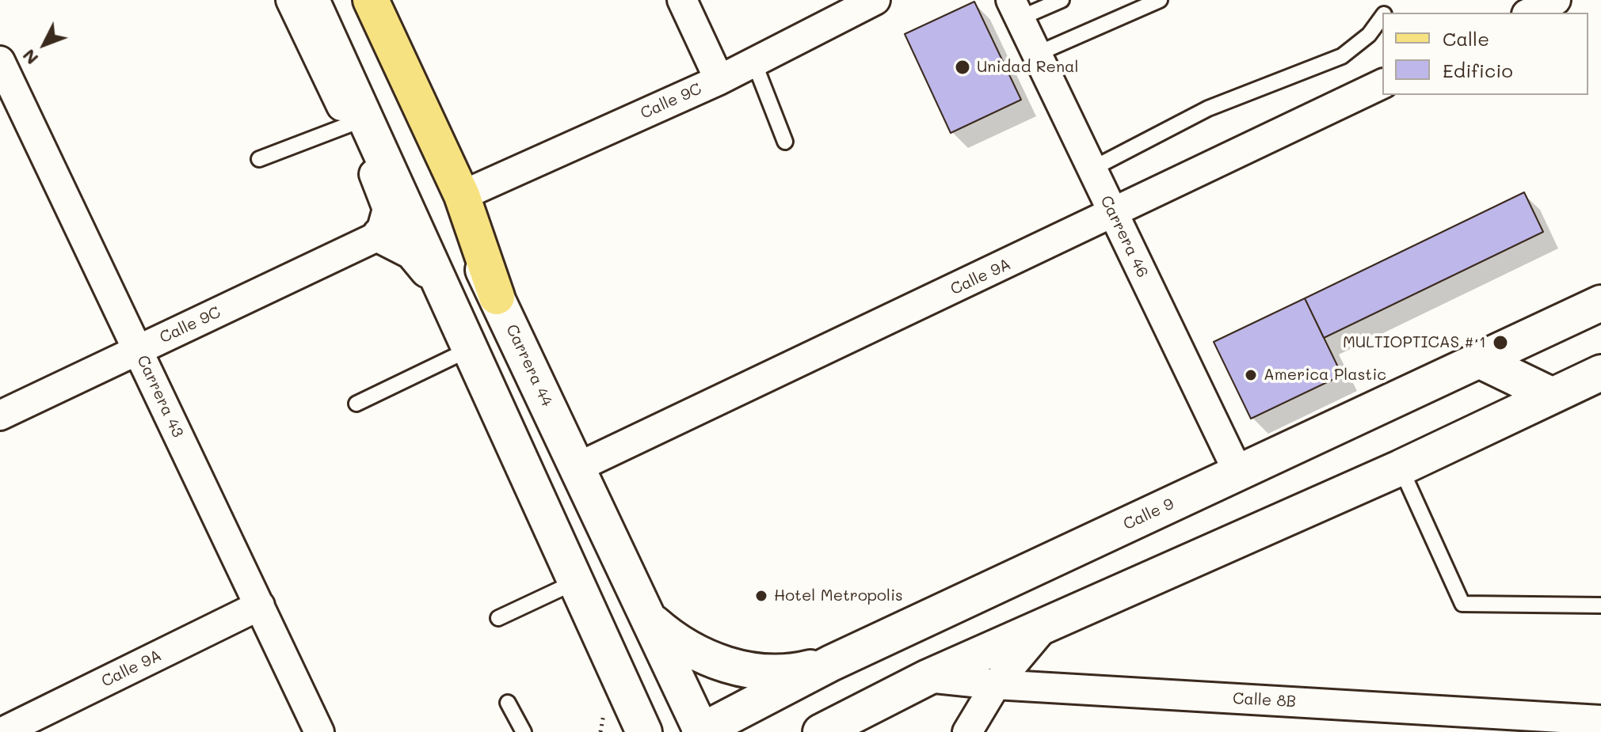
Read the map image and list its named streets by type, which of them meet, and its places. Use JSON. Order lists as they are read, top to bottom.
{
  "streets": {
    "main road": ["Carrera 44", "Calle 9"],
    "street": [
      "Calle 9C",
      "Carrera 46",
      "Calle 9A",
      "Carrera 43",
      "Calle 8B"
    ]
  },
  "crossings": [
    ["Calle 9C", "Carrera 44"],
    ["Calle 9C", "Carrera 43"],
    ["Carrera 46", "Calle 9A"],
    ["Carrera 46", "Calle 9"],
    ["Calle 9A", "Carrera 44"],
    ["Calle 9A", "Carrera 43"],
    ["Carrera 44", "Calle 9"]
  ],
  "places": [
    "Unidad Renal",
    "MULTIOPTICAS # 1",
    "America Plastic",
    "Hotel Metropolis"
  ],
  "legend": ["Calle", "Edificio"],
  "north": "bottom left"
}
